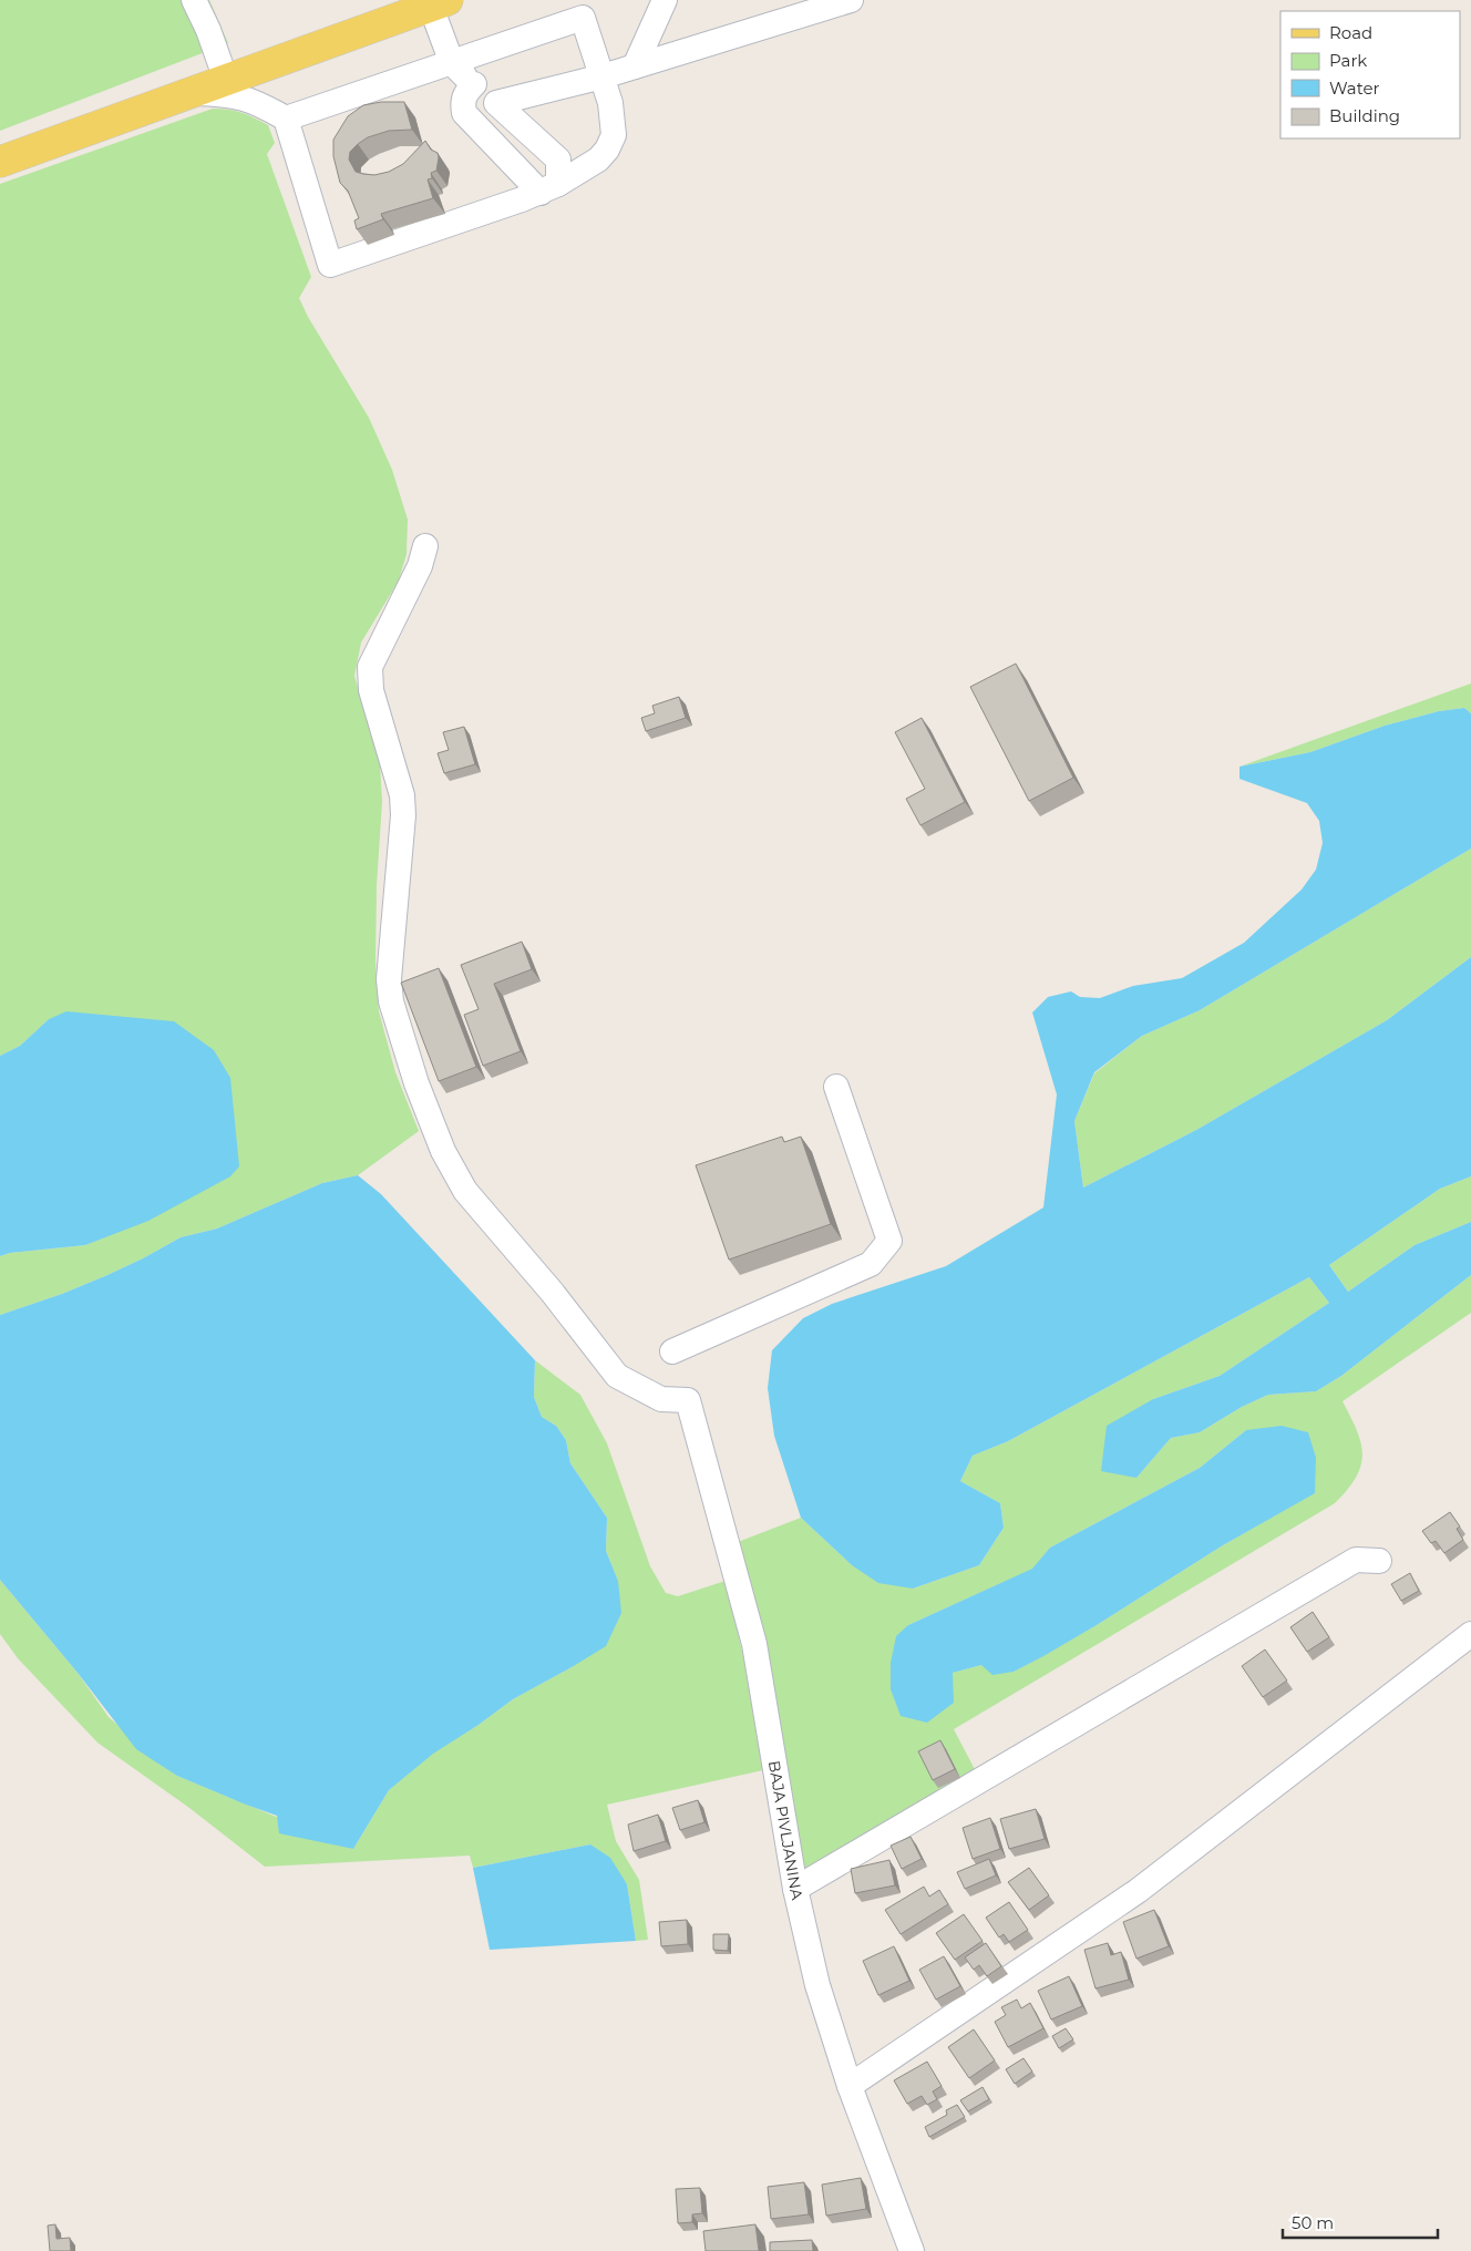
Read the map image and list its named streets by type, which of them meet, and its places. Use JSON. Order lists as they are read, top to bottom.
{
  "streets": {
    "street": ["BAJA PIVLJANINA"]
  },
  "legend": [
    "Road",
    "Park",
    "Water",
    "Building"
  ],
  "scale_bar": "50 m"
}
